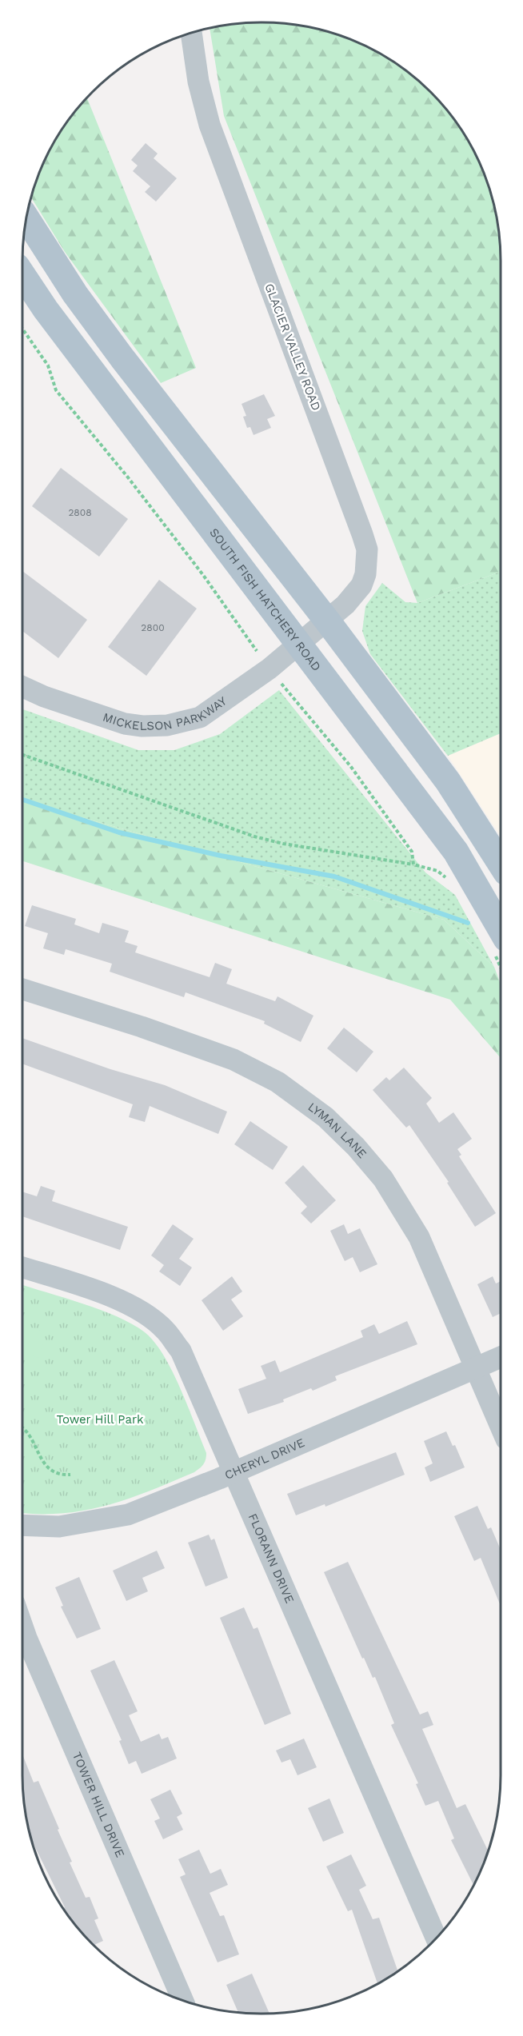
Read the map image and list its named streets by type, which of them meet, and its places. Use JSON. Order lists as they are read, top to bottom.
{
  "streets": {
    "main road": ["SOUTH FISH HATCHERY ROAD"],
    "street": [
      "GLACIER VALLEY ROAD",
      "MICKELSON PARKWAY",
      "LYMAN LANE",
      "CHERYL DRIVE",
      "FLORANN DRIVE",
      "TOWER HILL DRIVE"
    ]
  },
  "crossings": [
    ["GLACIER VALLEY ROAD", "SOUTH FISH HATCHERY ROAD"],
    ["GLACIER VALLEY ROAD", "MICKELSON PARKWAY"],
    ["SOUTH FISH HATCHERY ROAD", "MICKELSON PARKWAY"],
    ["LYMAN LANE", "CHERYL DRIVE"],
    ["CHERYL DRIVE", "FLORANN DRIVE"]
  ],
  "parks": ["Tower Hill Park"],
  "house_numbers": ["2808", "2800"]
}
